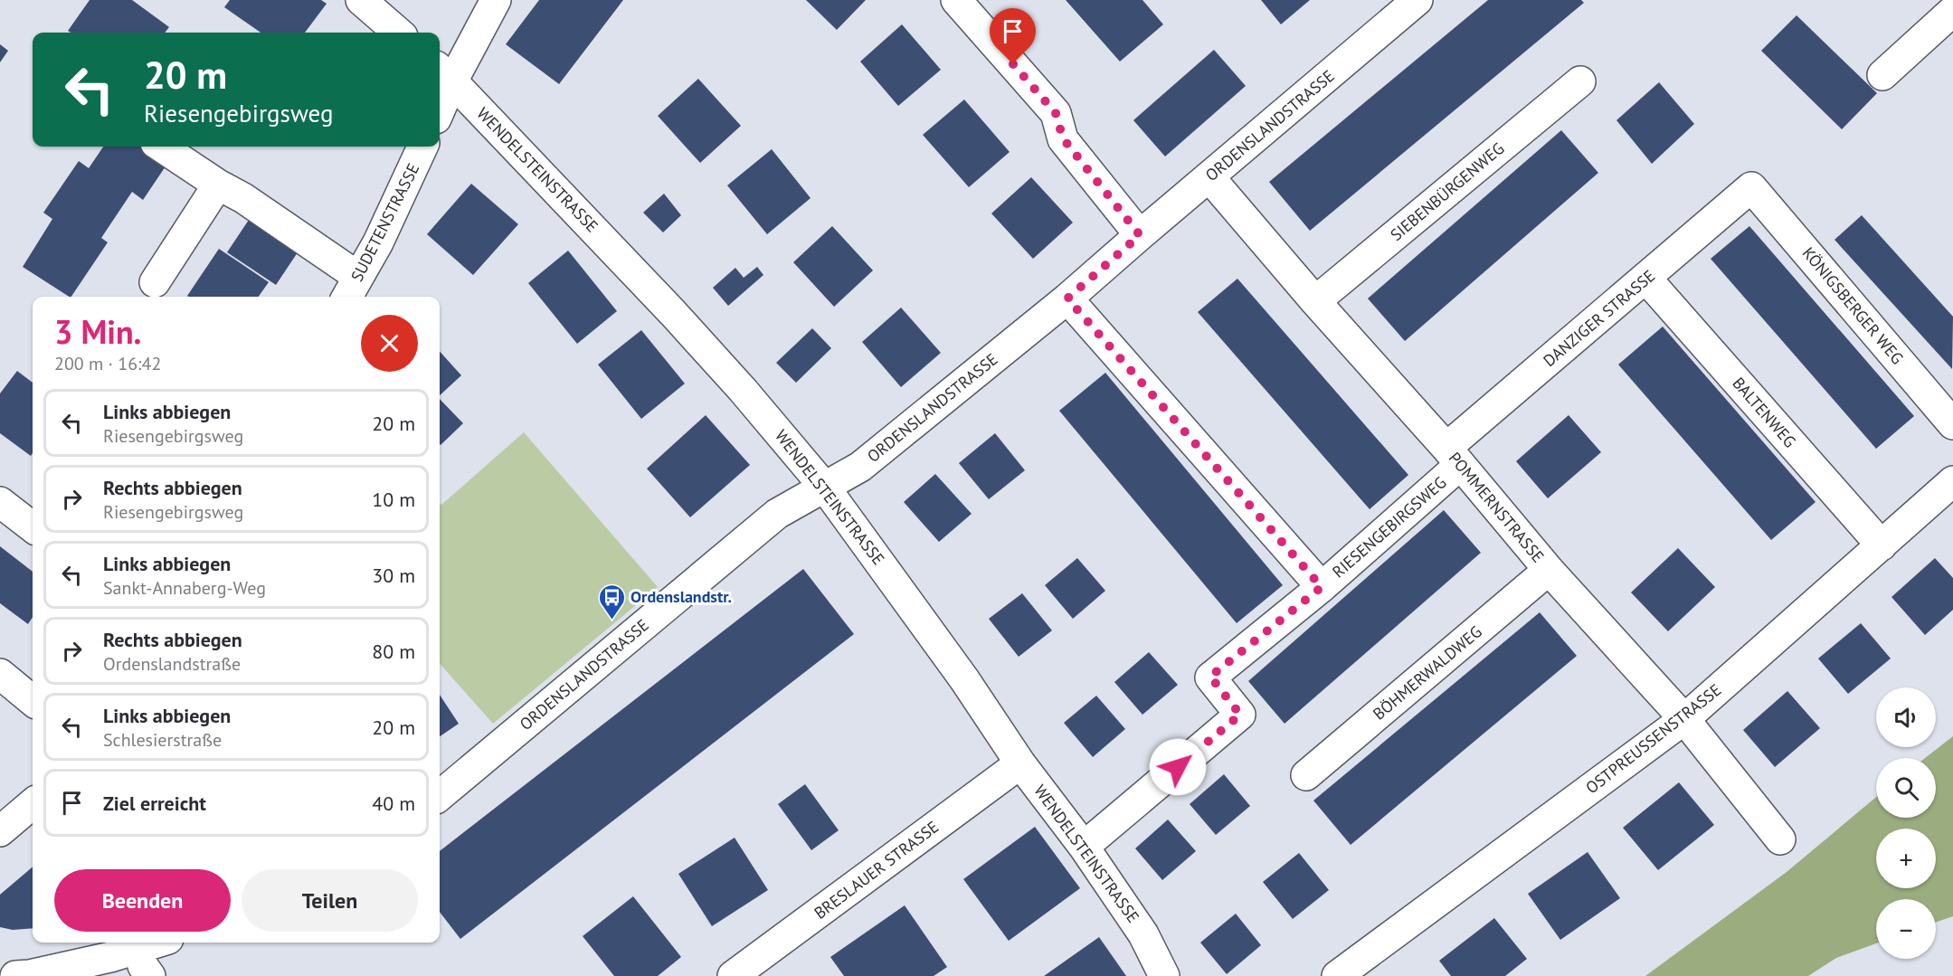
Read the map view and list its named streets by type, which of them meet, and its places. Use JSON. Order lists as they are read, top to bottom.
{
  "streets": {
    "street": [
      "ORDENSLANDSTRASSE",
      "WENDELSTEINSTRASSE",
      "SIEBENBÜRGENWEG",
      "SUDETENSTRASSE",
      "KÖNIGSBERGER WEG",
      "DANZIGER STRASSE",
      "BALTENWEG",
      "POMMERNSTRASSE",
      "RIESENGEBIRGSWEG",
      "BÖHMERWALDWEG",
      "OSTPREUSSENSTRASSE",
      "BRESLAUER STRASSE"
    ]
  },
  "crossings": [
    ["ORDENSLANDSTRASSE", "WENDELSTEINSTRASSE"],
    ["ORDENSLANDSTRASSE", "POMMERNSTRASSE"],
    ["WENDELSTEINSTRASSE", "RIESENGEBIRGSWEG"],
    ["WENDELSTEINSTRASSE", "BRESLAUER STRASSE"],
    ["SIEBENBÜRGENWEG", "POMMERNSTRASSE"],
    ["KÖNIGSBERGER WEG", "DANZIGER STRASSE"],
    ["DANZIGER STRASSE", "BALTENWEG"],
    ["DANZIGER STRASSE", "POMMERNSTRASSE"],
    ["DANZIGER STRASSE", "RIESENGEBIRGSWEG"],
    ["BALTENWEG", "OSTPREUSSENSTRASSE"],
    ["POMMERNSTRASSE", "RIESENGEBIRGSWEG"],
    ["POMMERNSTRASSE", "BÖHMERWALDWEG"],
    ["POMMERNSTRASSE", "OSTPREUSSENSTRASSE"]
  ],
  "places": {
    "bus stop": ["Ordenslandstr."]
  },
  "page": {
    "turn": ["20 m", "Riesengebirgsweg"],
    "heading": ["3 Min.", "200 m · 16:42"],
    "list": [
      {
        "name": "Links abbiegen",
        "note": "Riesengebirgsweg",
        "value": "20 m"
      },
      {
        "name": "Rechts abbiegen",
        "note": "Riesengebirgsweg",
        "value": "10 m"
      },
      {
        "name": "Links abbiegen",
        "note": "Sankt-Annaberg-Weg",
        "value": "30 m"
      },
      {
        "name": "Rechts abbiegen",
        "note": "Ordenslandstraße",
        "value": "80 m"
      },
      {
        "name": "Links abbiegen",
        "note": "Schlesierstraße",
        "value": "20 m"
      },
      {
        "name": "Ziel erreicht",
        "value": "40 m"
      }
    ],
    "map_buttons": ["+", "−"],
    "buttons": ["Beenden", "Teilen"]
  }
}
